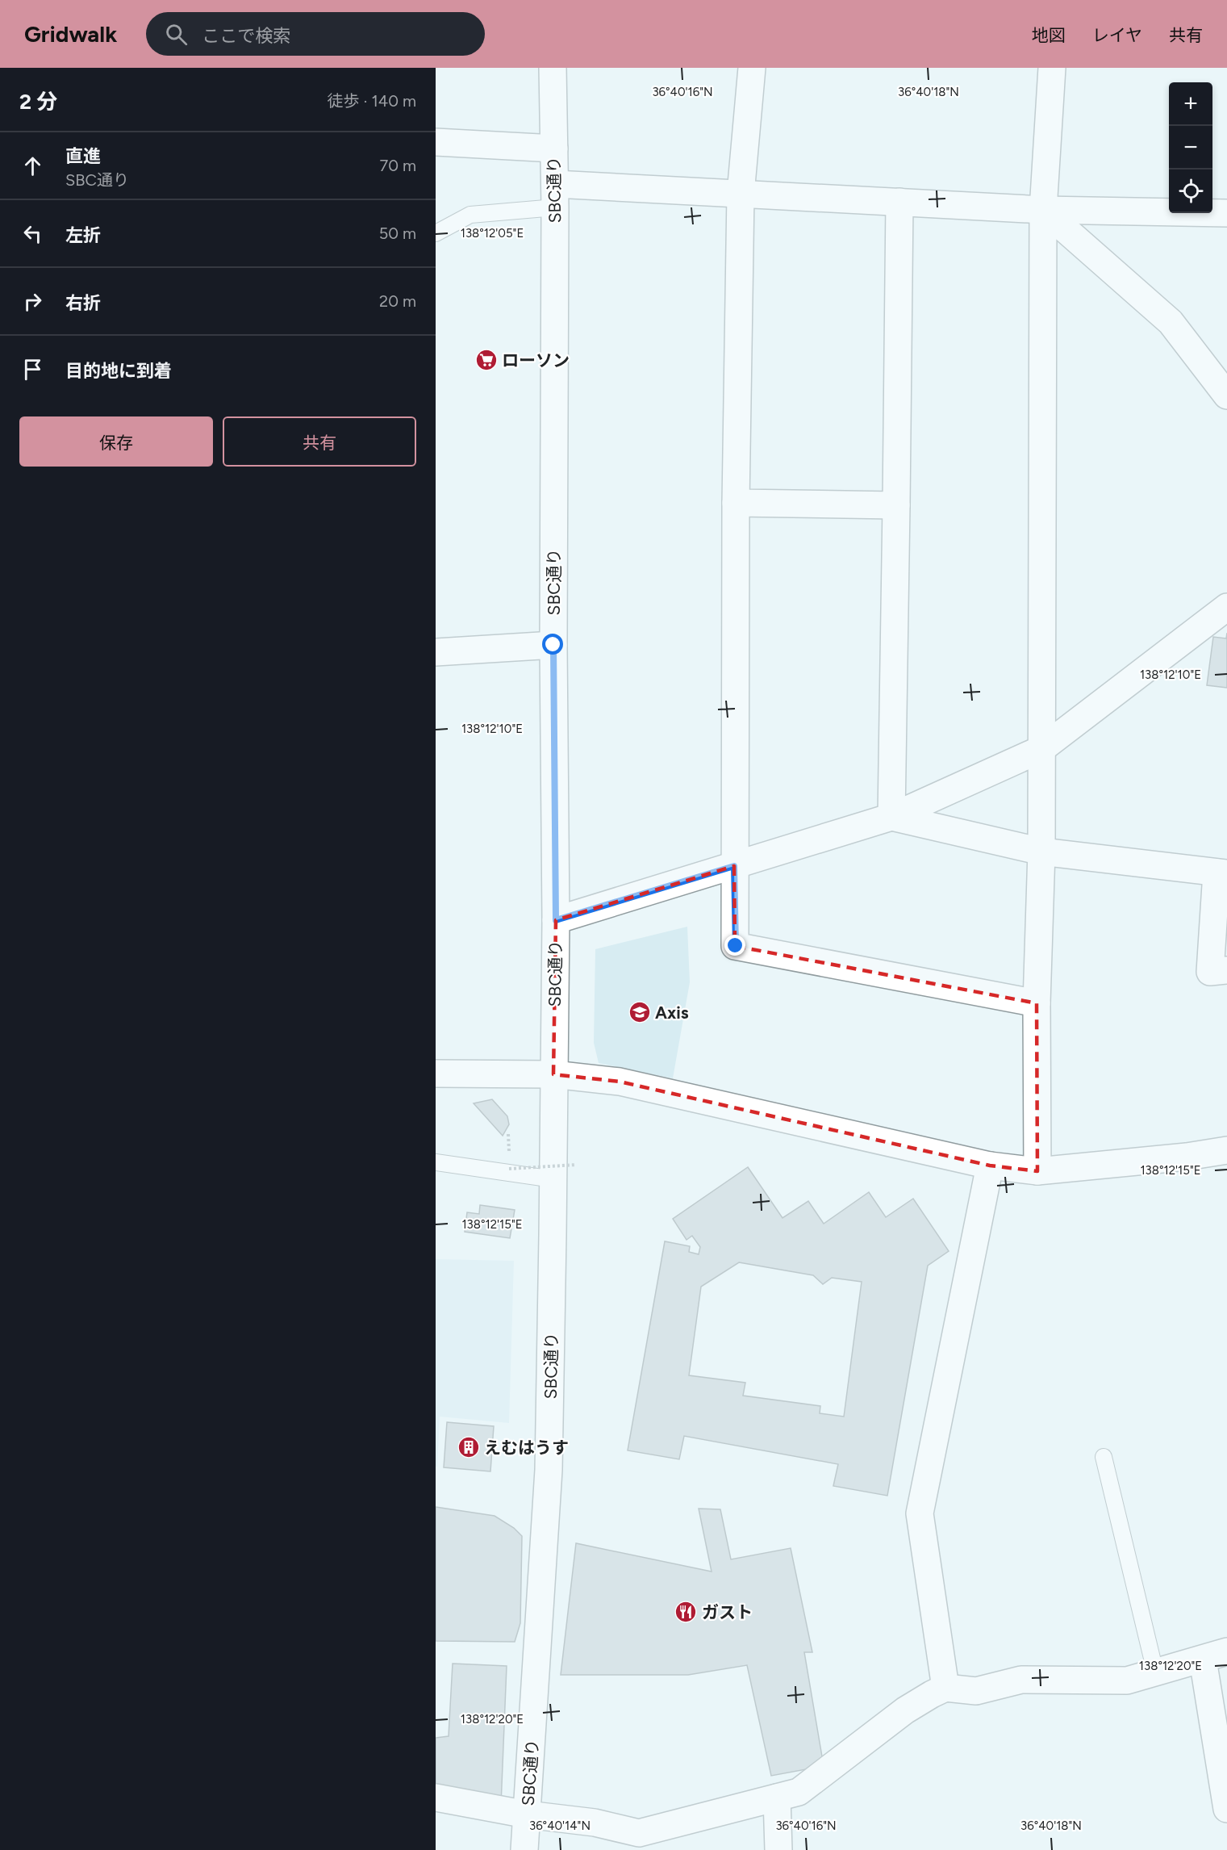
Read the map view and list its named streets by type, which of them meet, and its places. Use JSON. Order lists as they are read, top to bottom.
{
  "streets": {
    "street": ["SBC通り"]
  },
  "places": {
    "supermarket": ["ローソン"],
    "school or university": ["Axis"],
    "building": ["えむはうす"],
    "restaurant": ["ガスト"]
  },
  "page": {
    "header": "Gridwalk",
    "search": "ここで検索",
    "nav": ["地図", "レイヤ", "共有"],
    "heading": ["2 分", "徒歩 · 140 m"],
    "map_buttons": ["+", "−"],
    "list": [
      ["直進", "SBC通り", "70 m"],
      ["左折", "50 m"],
      ["右折", "20 m"],
      "目的地に到着"
    ],
    "buttons": ["保存", "共有"]
  },
  "coordinates": [
    "36°40'16\"N",
    "36°40'18\"N",
    "138°12'05\"E",
    "138°12'10\"E",
    "138°12'15\"E",
    "138°12'20\"E",
    "36°40'14\"N"
  ]
}
